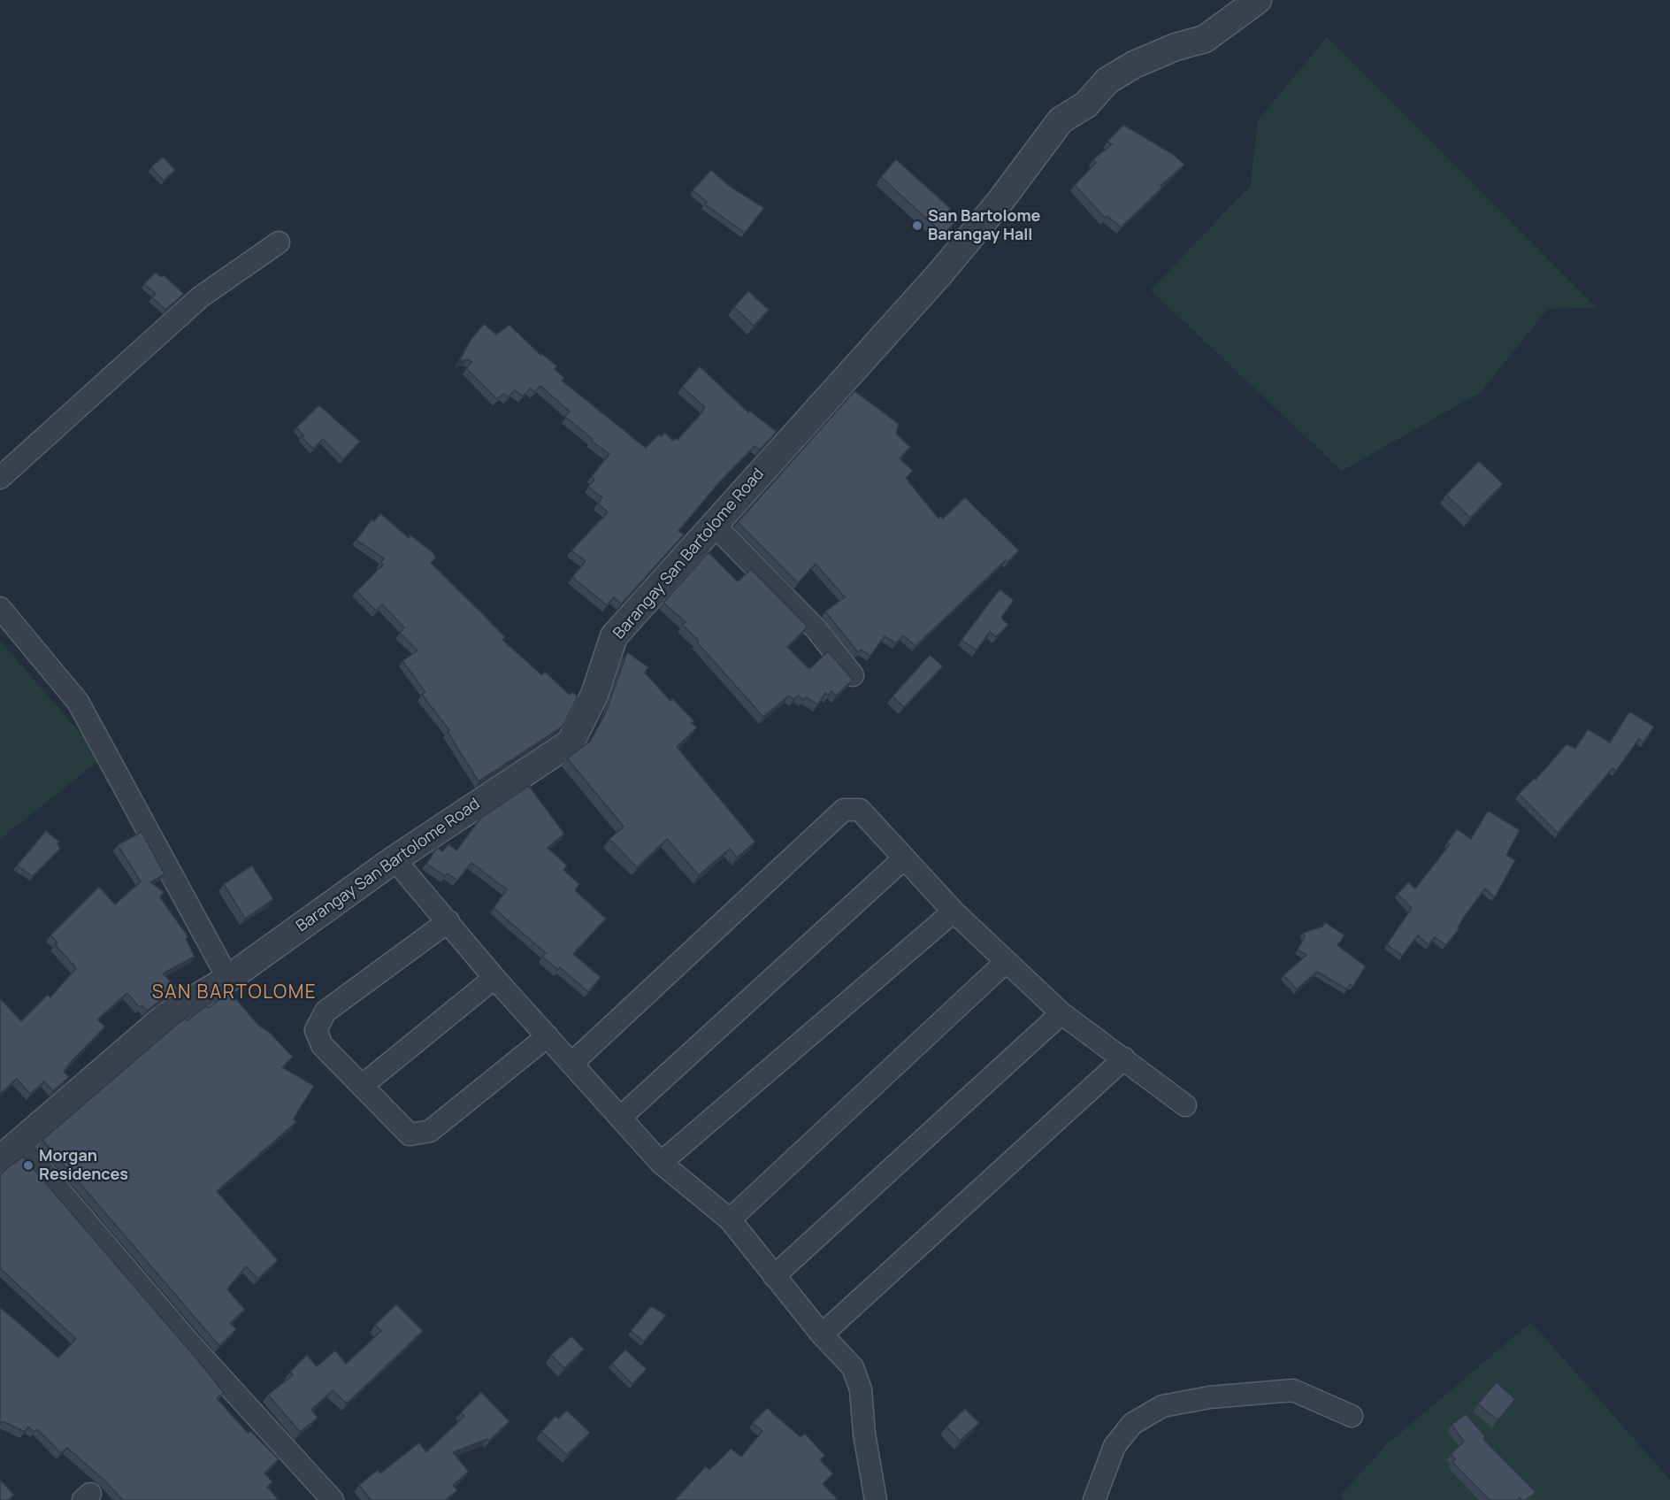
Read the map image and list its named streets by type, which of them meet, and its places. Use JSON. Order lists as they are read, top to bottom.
{
  "streets": {
    "street": ["Barangay San Bartolome Road"]
  },
  "districts": ["SAN BARTOLOME"],
  "places": ["San Bartolome Barangay Hall", "Morgan Residences"]
}
